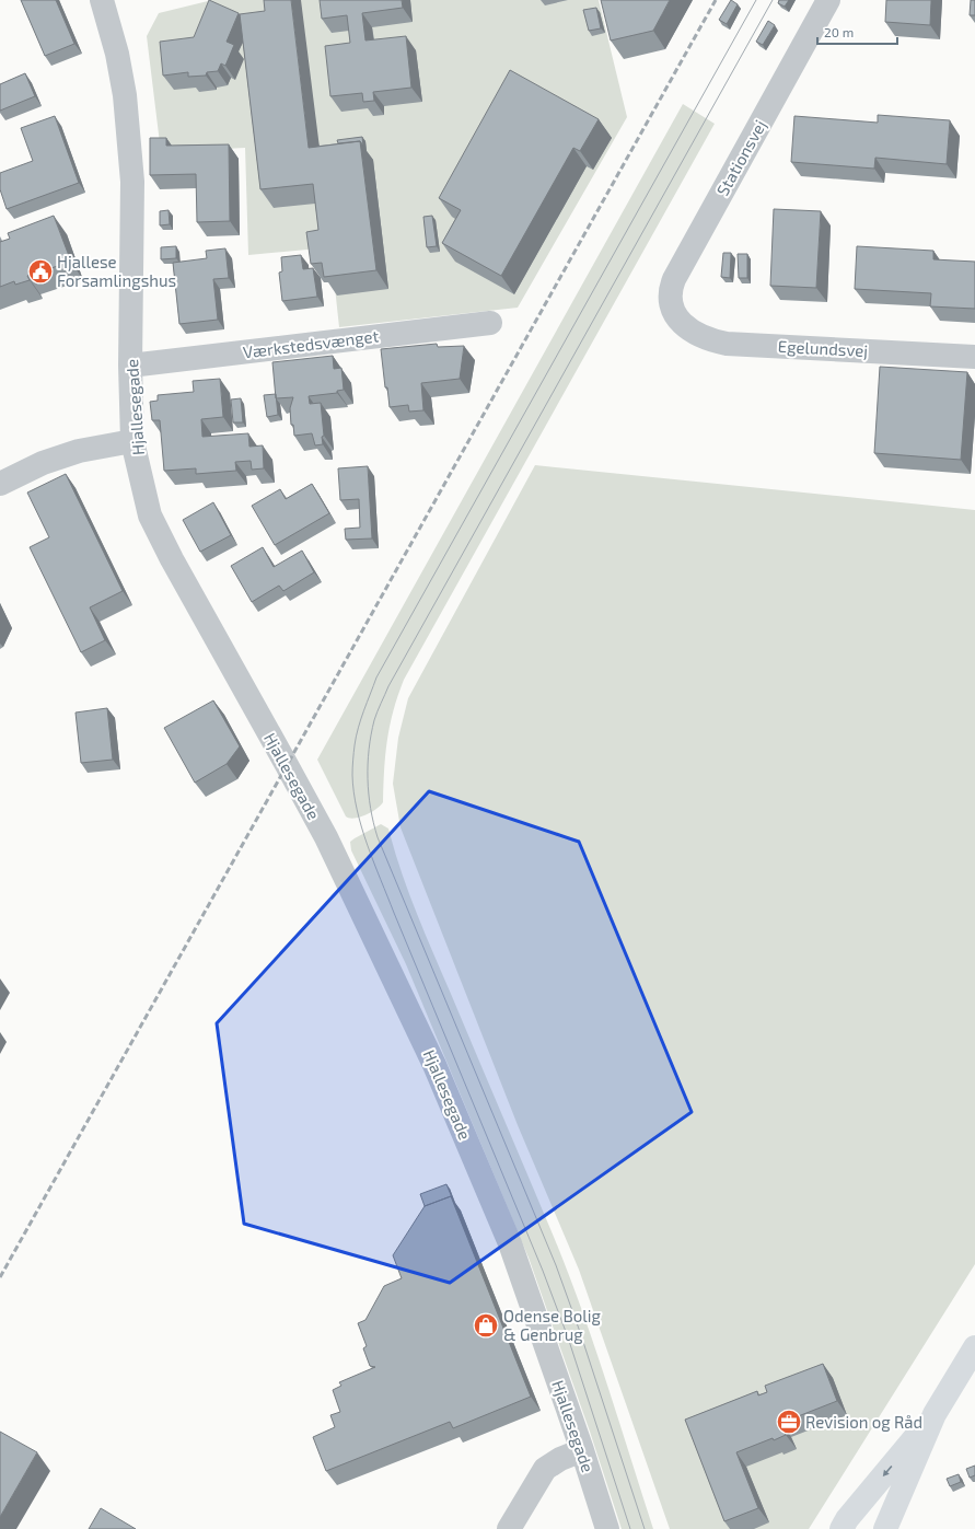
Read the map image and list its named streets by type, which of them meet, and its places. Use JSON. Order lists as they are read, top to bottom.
{
  "streets": {
    "street": [
      "Stationsvej",
      "Værkstedsvænget",
      "Egelundsvej",
      "Hjallesegade"
    ]
  },
  "crossings": [
    ["Stationsvej", "Egelundsvej"],
    ["Værkstedsvænget", "Hjallesegade"]
  ],
  "places": {
    "public building": ["Hjallese Forsamlingshus"],
    "shop": ["Odense Bolig & Genbrug"],
    "office": ["Revision og Råd"]
  },
  "scale_bar": "20 m"
}
